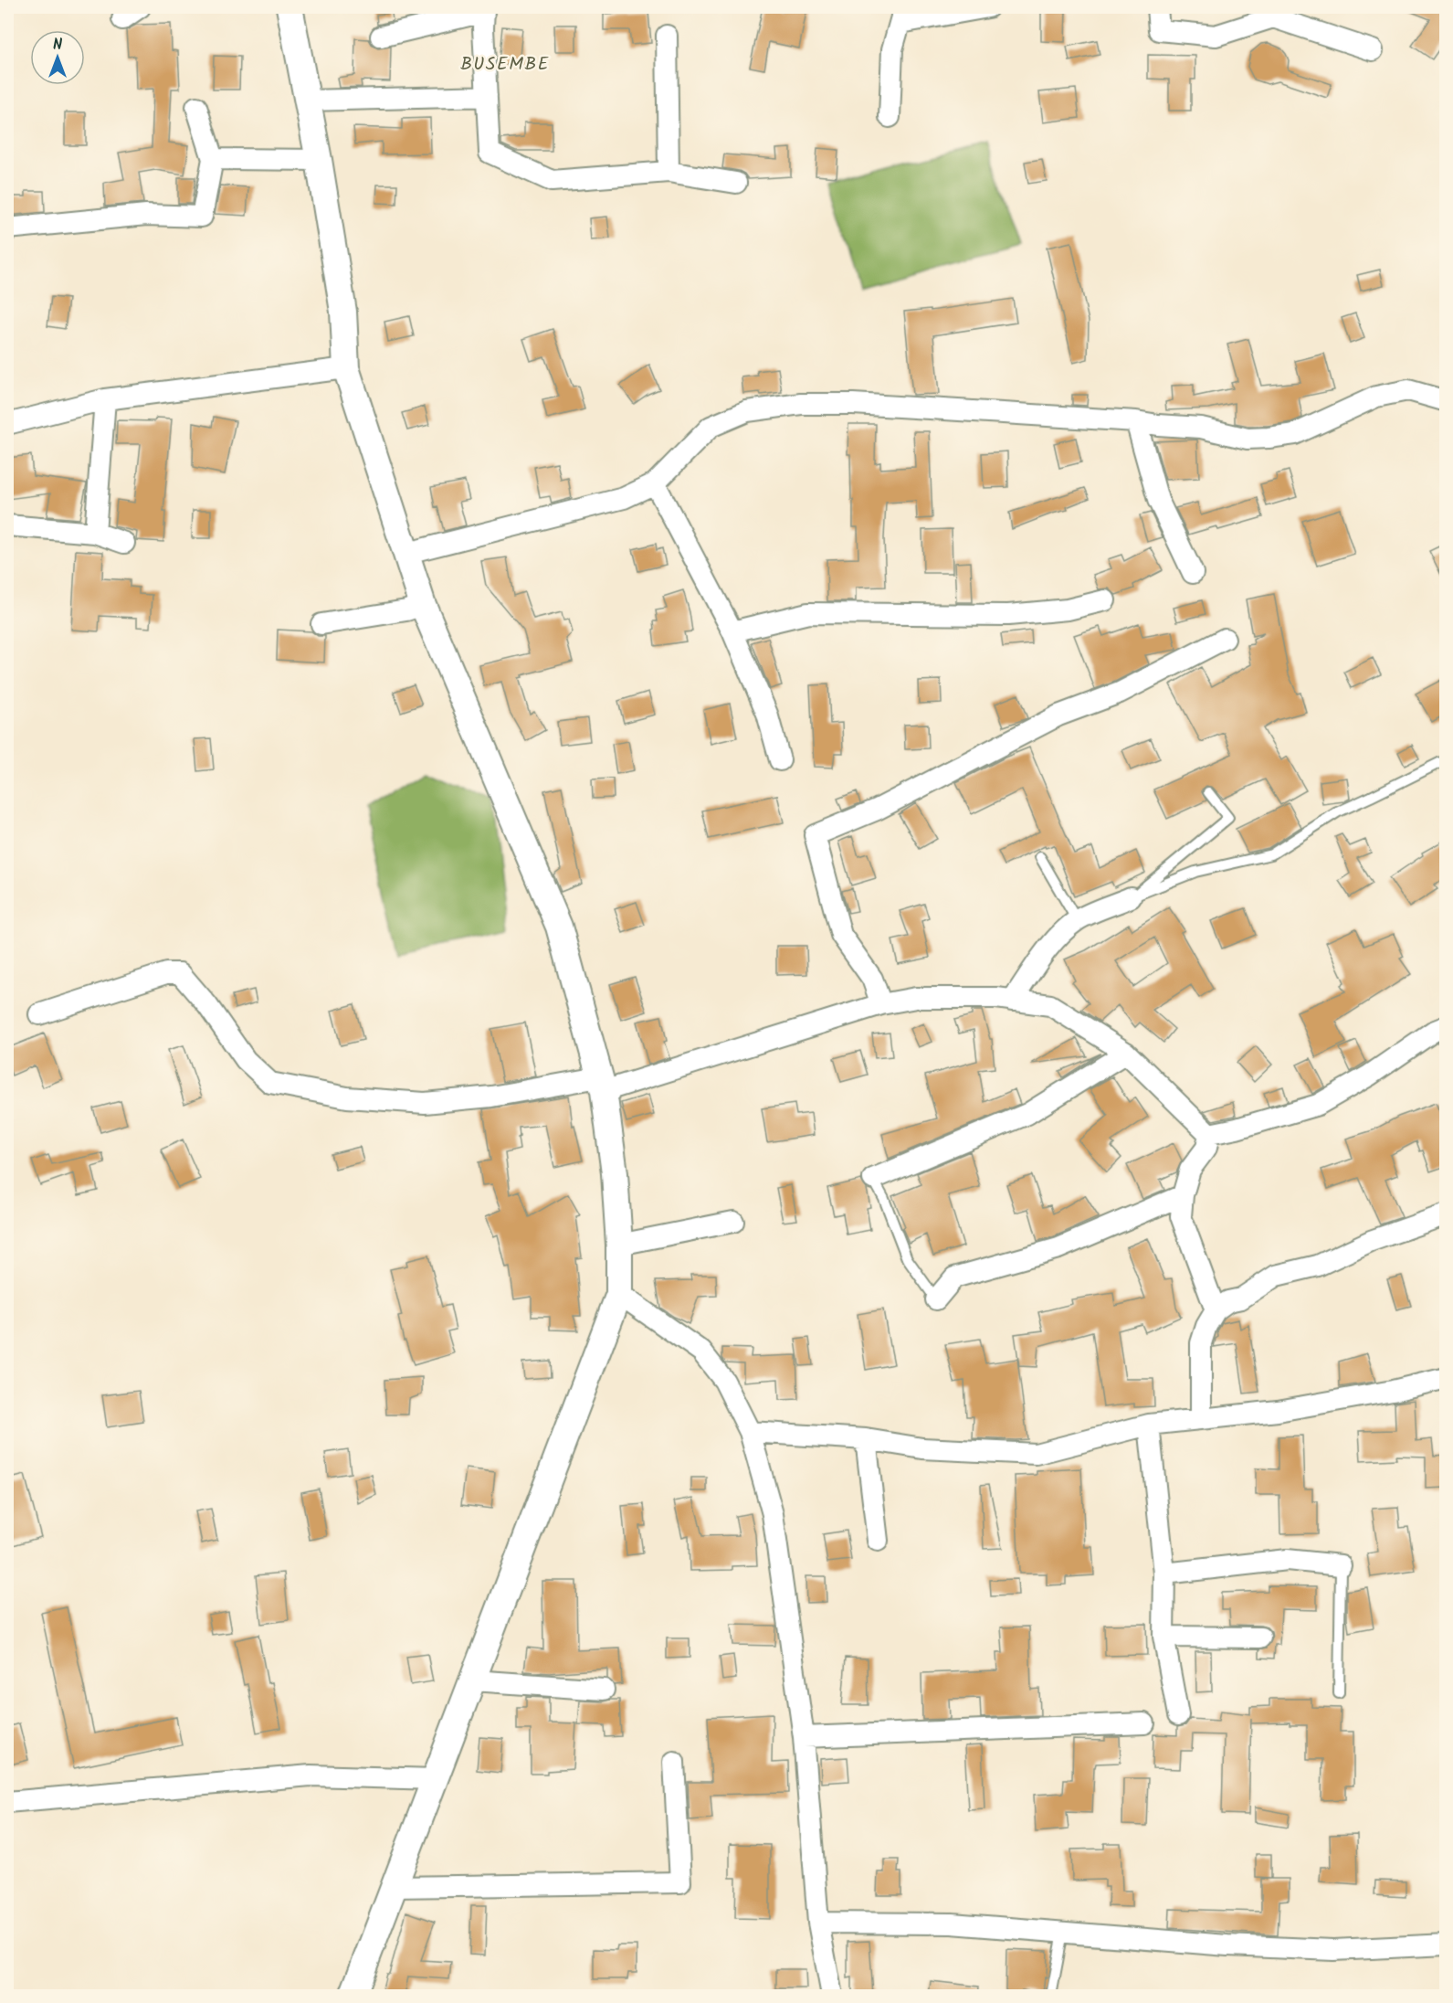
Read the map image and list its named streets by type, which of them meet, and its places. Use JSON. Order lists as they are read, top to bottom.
{
  "districts": ["BUSEMBE"],
  "north": "top"
}
